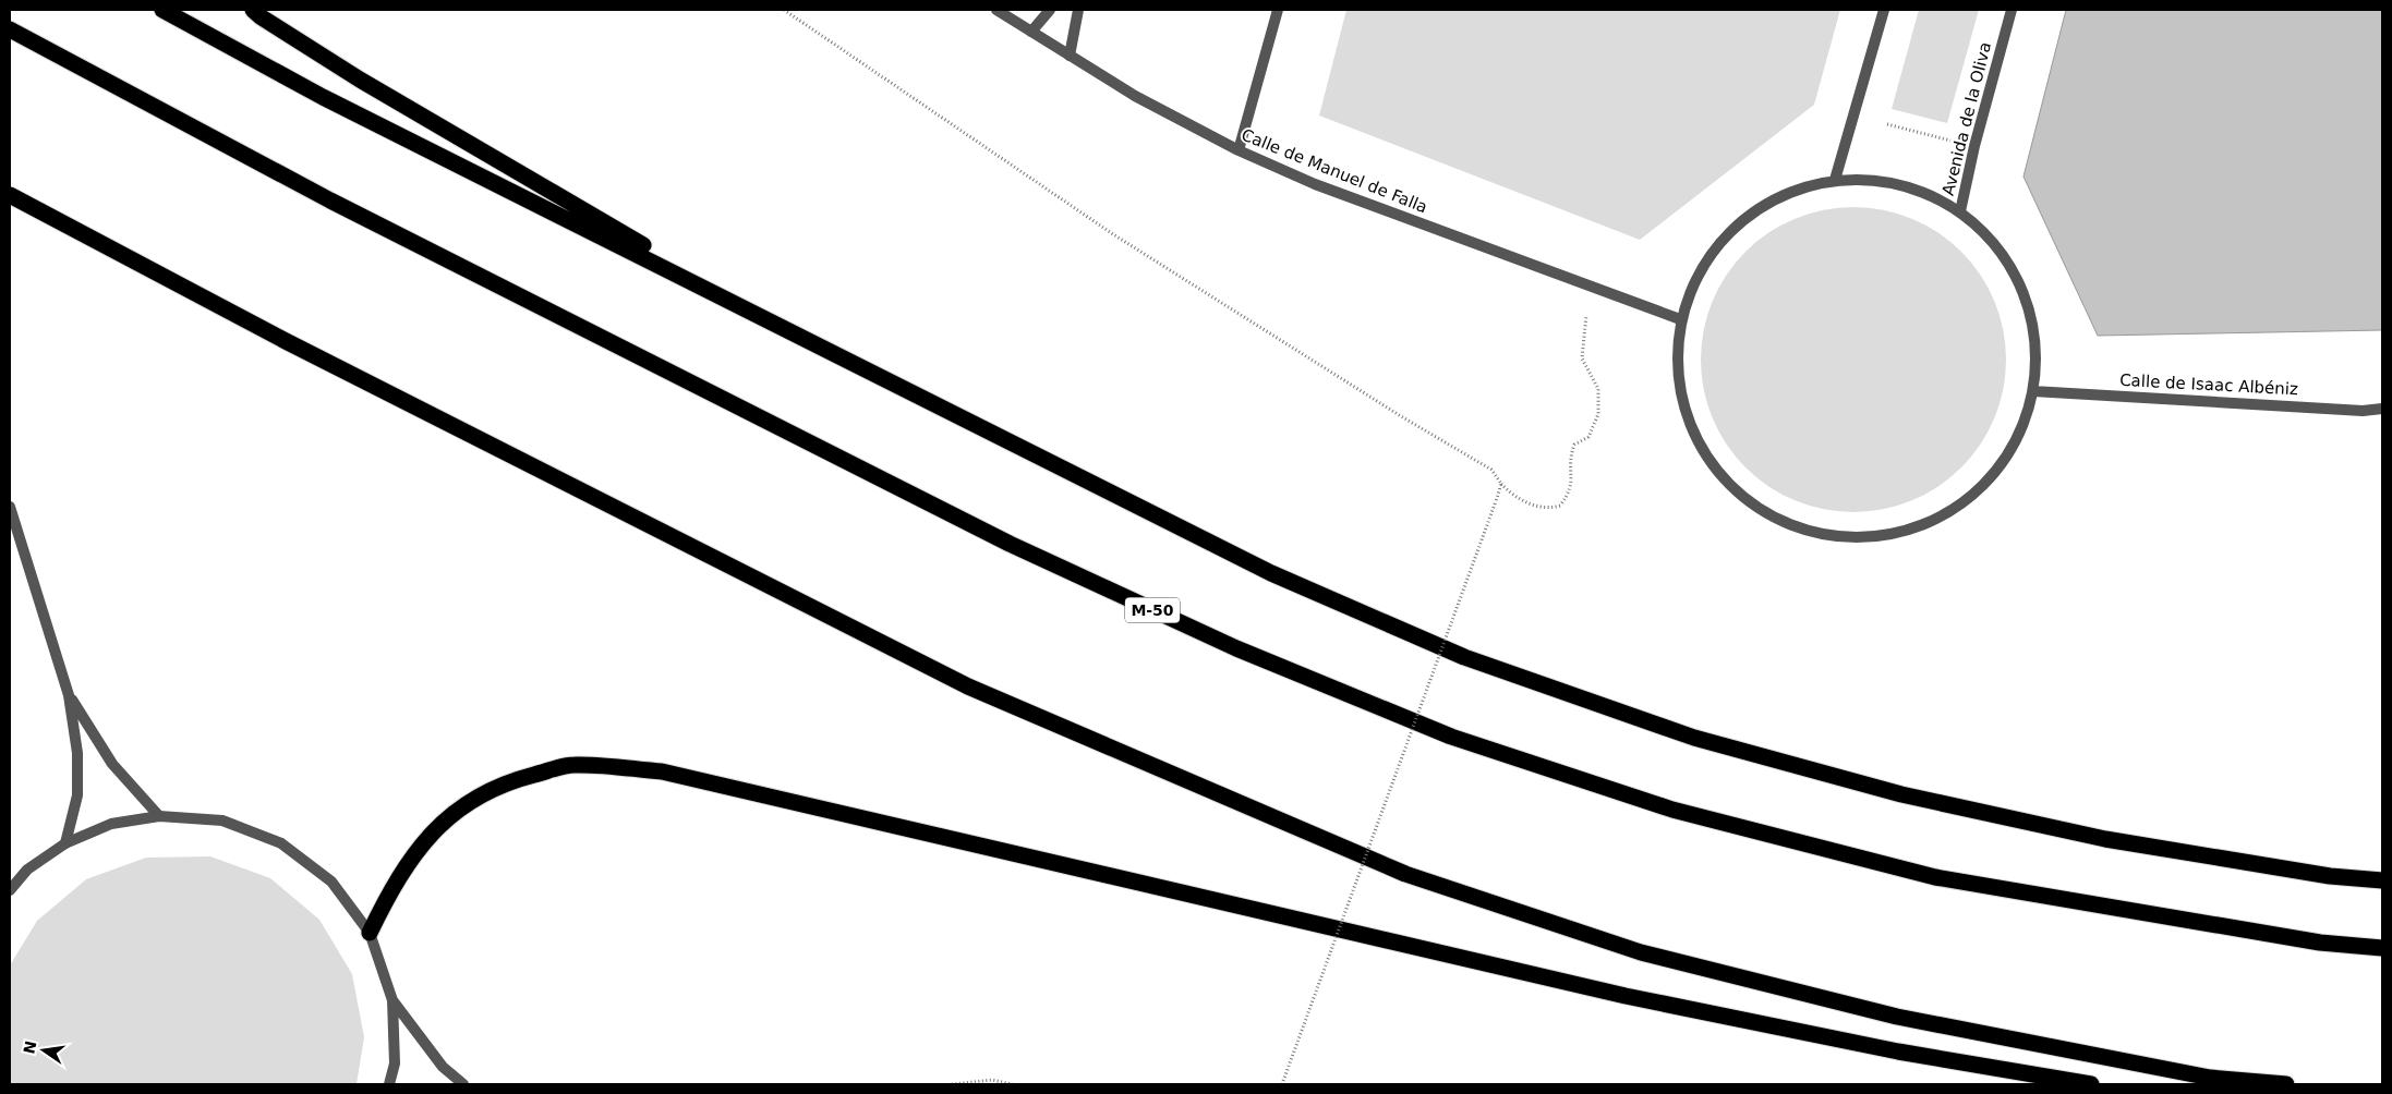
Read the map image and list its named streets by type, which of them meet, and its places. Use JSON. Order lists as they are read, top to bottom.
{
  "streets": {
    "highway": ["M-50"],
    "street": ["Avenida de la Oliva", "Calle de Manuel de Falla", "Calle de Isaac Albéniz"]
  },
  "crossings": [
    ["Avenida de la Oliva", "Calle de Manuel de Falla"],
    ["Avenida de la Oliva", "Calle de Isaac Albéniz"]
  ],
  "north": "left"
}
